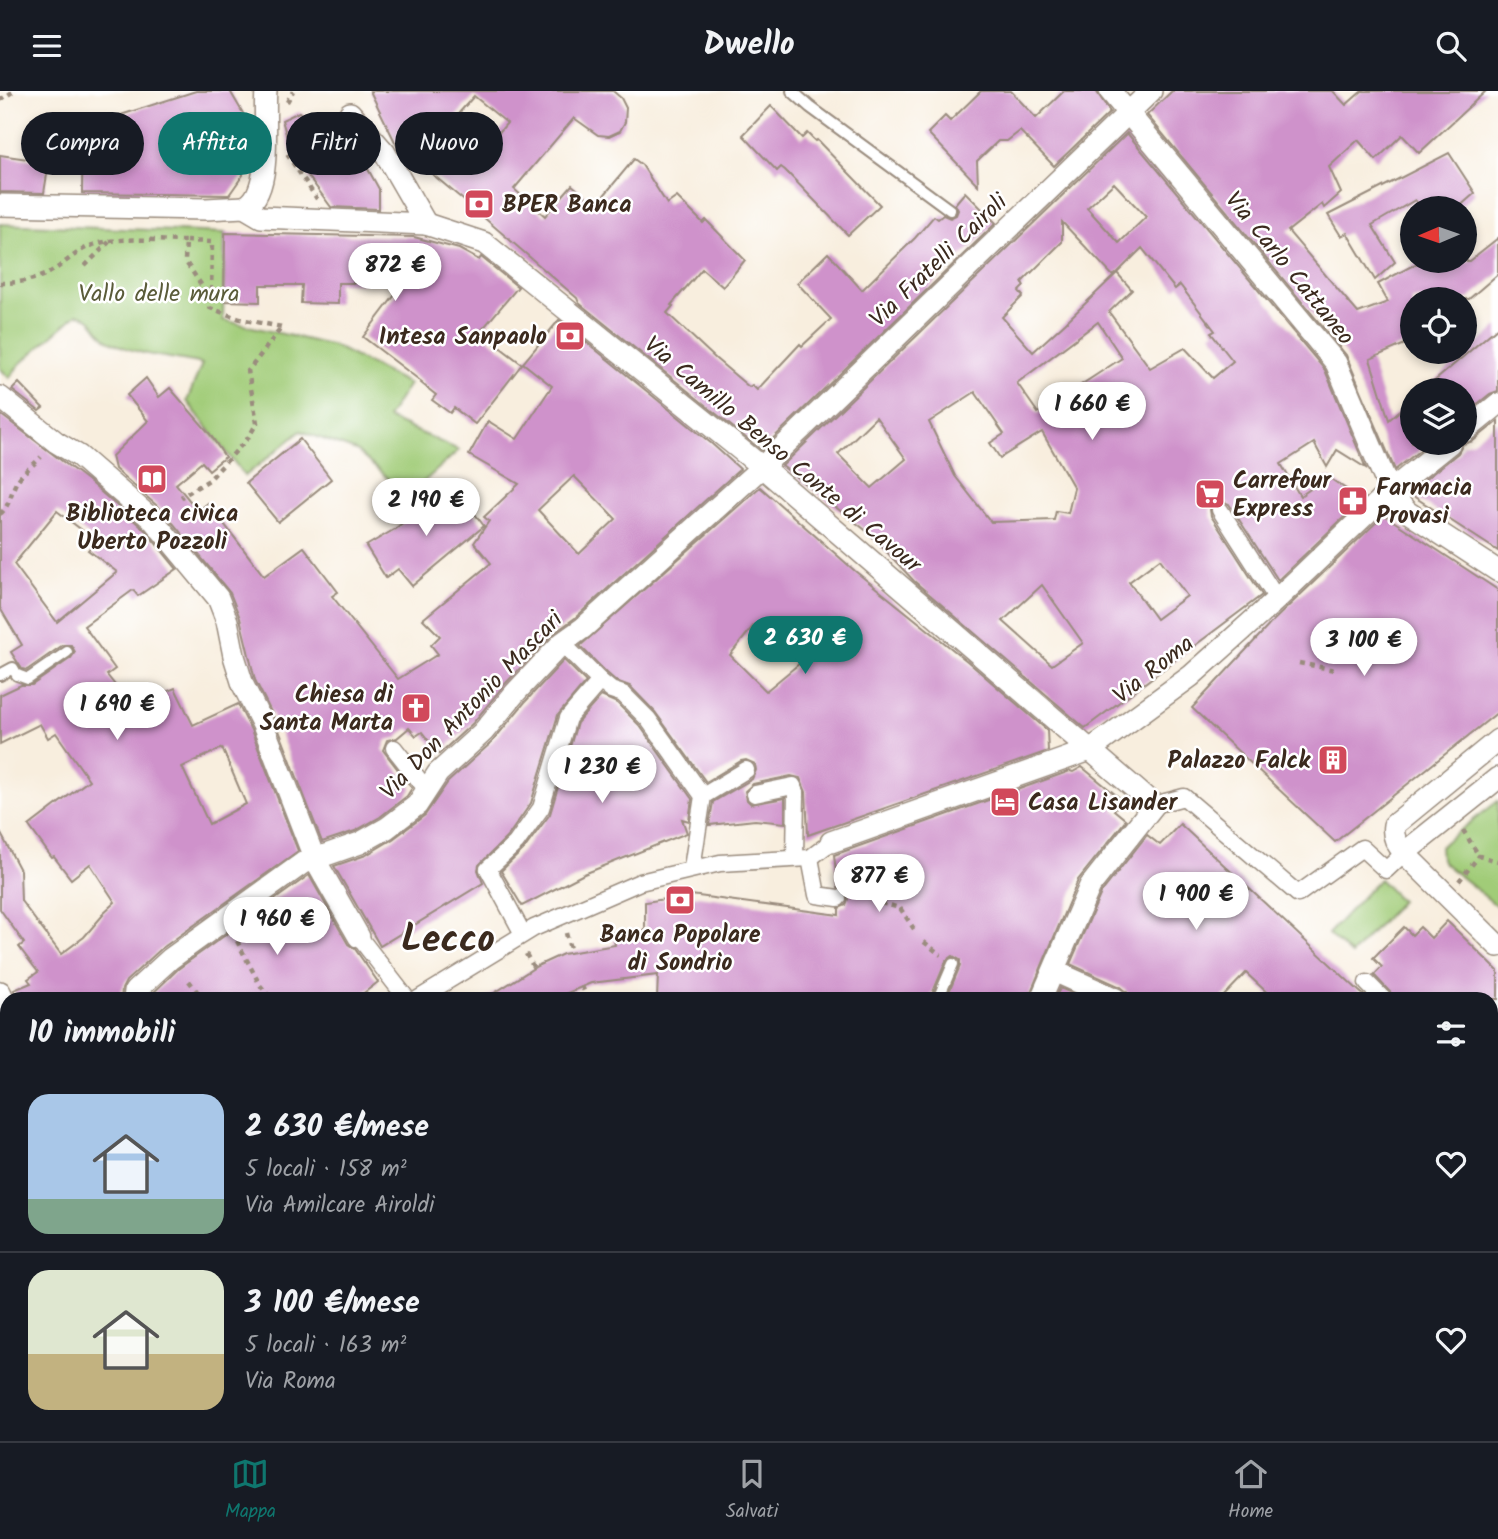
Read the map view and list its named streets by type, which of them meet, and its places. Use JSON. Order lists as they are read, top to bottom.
{
  "streets": {
    "street": [
      "Via Fratelli Cairoli",
      "Via Carlo Cattaneo",
      "Via Camillo Benso Conte di Cavour",
      "Via Roma",
      "Via Don Antonio Mascari"
    ]
  },
  "crossings": [
    ["Via Fratelli Cairoli", "Via Carlo Cattaneo"],
    ["Via Fratelli Cairoli", "Via Camillo Benso Conte di Cavour"],
    ["Via Fratelli Cairoli", "Via Don Antonio Mascari"],
    ["Via Carlo Cattaneo", "Via Roma"],
    ["Via Camillo Benso Conte di Cavour", "Via Roma"],
    ["Via Camillo Benso Conte di Cavour", "Via Don Antonio Mascari"]
  ],
  "districts": ["Lecco"],
  "parks": ["Vallo delle mura"],
  "places": {
    "bank": ["BPER Banca", "Intesa Sanpaolo", "Banca Popolare di Sondrio"],
    "library": ["Biblioteca civica Uberto Pozzoli"],
    "supermarket": ["Carrefour Express"],
    "pharmacy": ["Farmacia Provasi"],
    "church": ["Chiesa di Santa Marta"],
    "building": ["Palazzo Falck"],
    "hotel": ["Casa Lisander"]
  },
  "north": "left",
  "page": {
    "header": "Dwello",
    "chip": [
      "Compra",
      "Affitta",
      "Filtri",
      "Nuovo"
    ],
    "price": [
      "872 €",
      "1 660 €",
      "2 190 €",
      "2 630 €",
      "3 100 €",
      "1 690 €",
      "1 230 €",
      "877 €",
      "1 900 €",
      "1 960 €"
    ],
    "heading": "10 immobili",
    "list": [
      {
        "name": "2 630 €/mese",
        "note": "5 locali · 158 m² · Via Amilcare Airoldi"
      },
      {
        "name": "3 100 €/mese",
        "note": "5 locali · 163 m² · Via Roma"
      }
    ],
    "tabs": ["Mappa", "Salvati", "Home"]
  }
}
